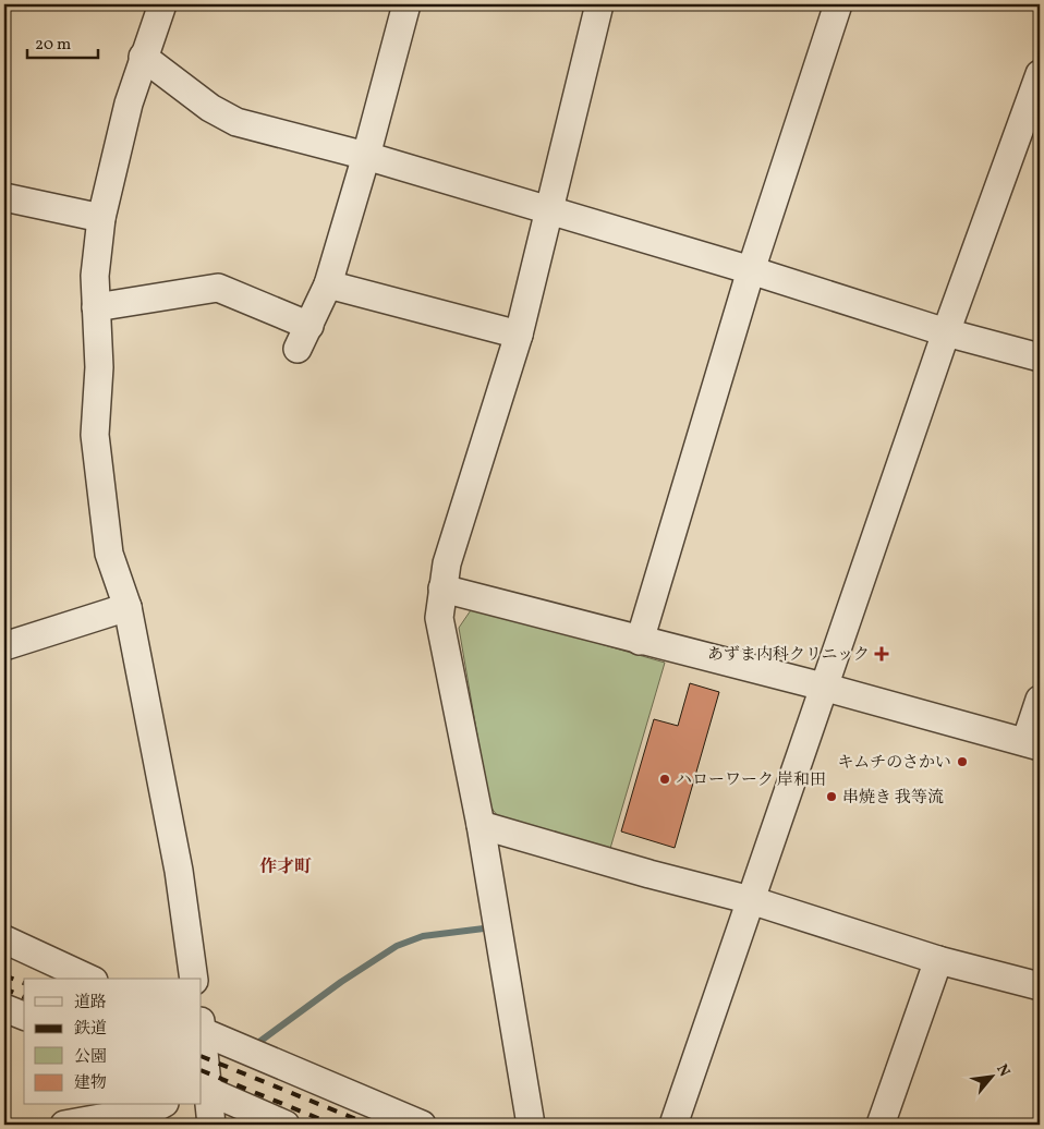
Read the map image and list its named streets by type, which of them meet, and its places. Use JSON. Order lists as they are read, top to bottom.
{
  "districts": ["作才町"],
  "places": {
    "health": ["あずま内科クリニック"],
    "other": ["キムチのさかい", "ハローワーク 岸和田", "串焼き 我等流"]
  },
  "legend": [
    "道路",
    "鉄道",
    "公園",
    "建物"
  ],
  "scale_bar": "20 m",
  "north": "top right"
}
